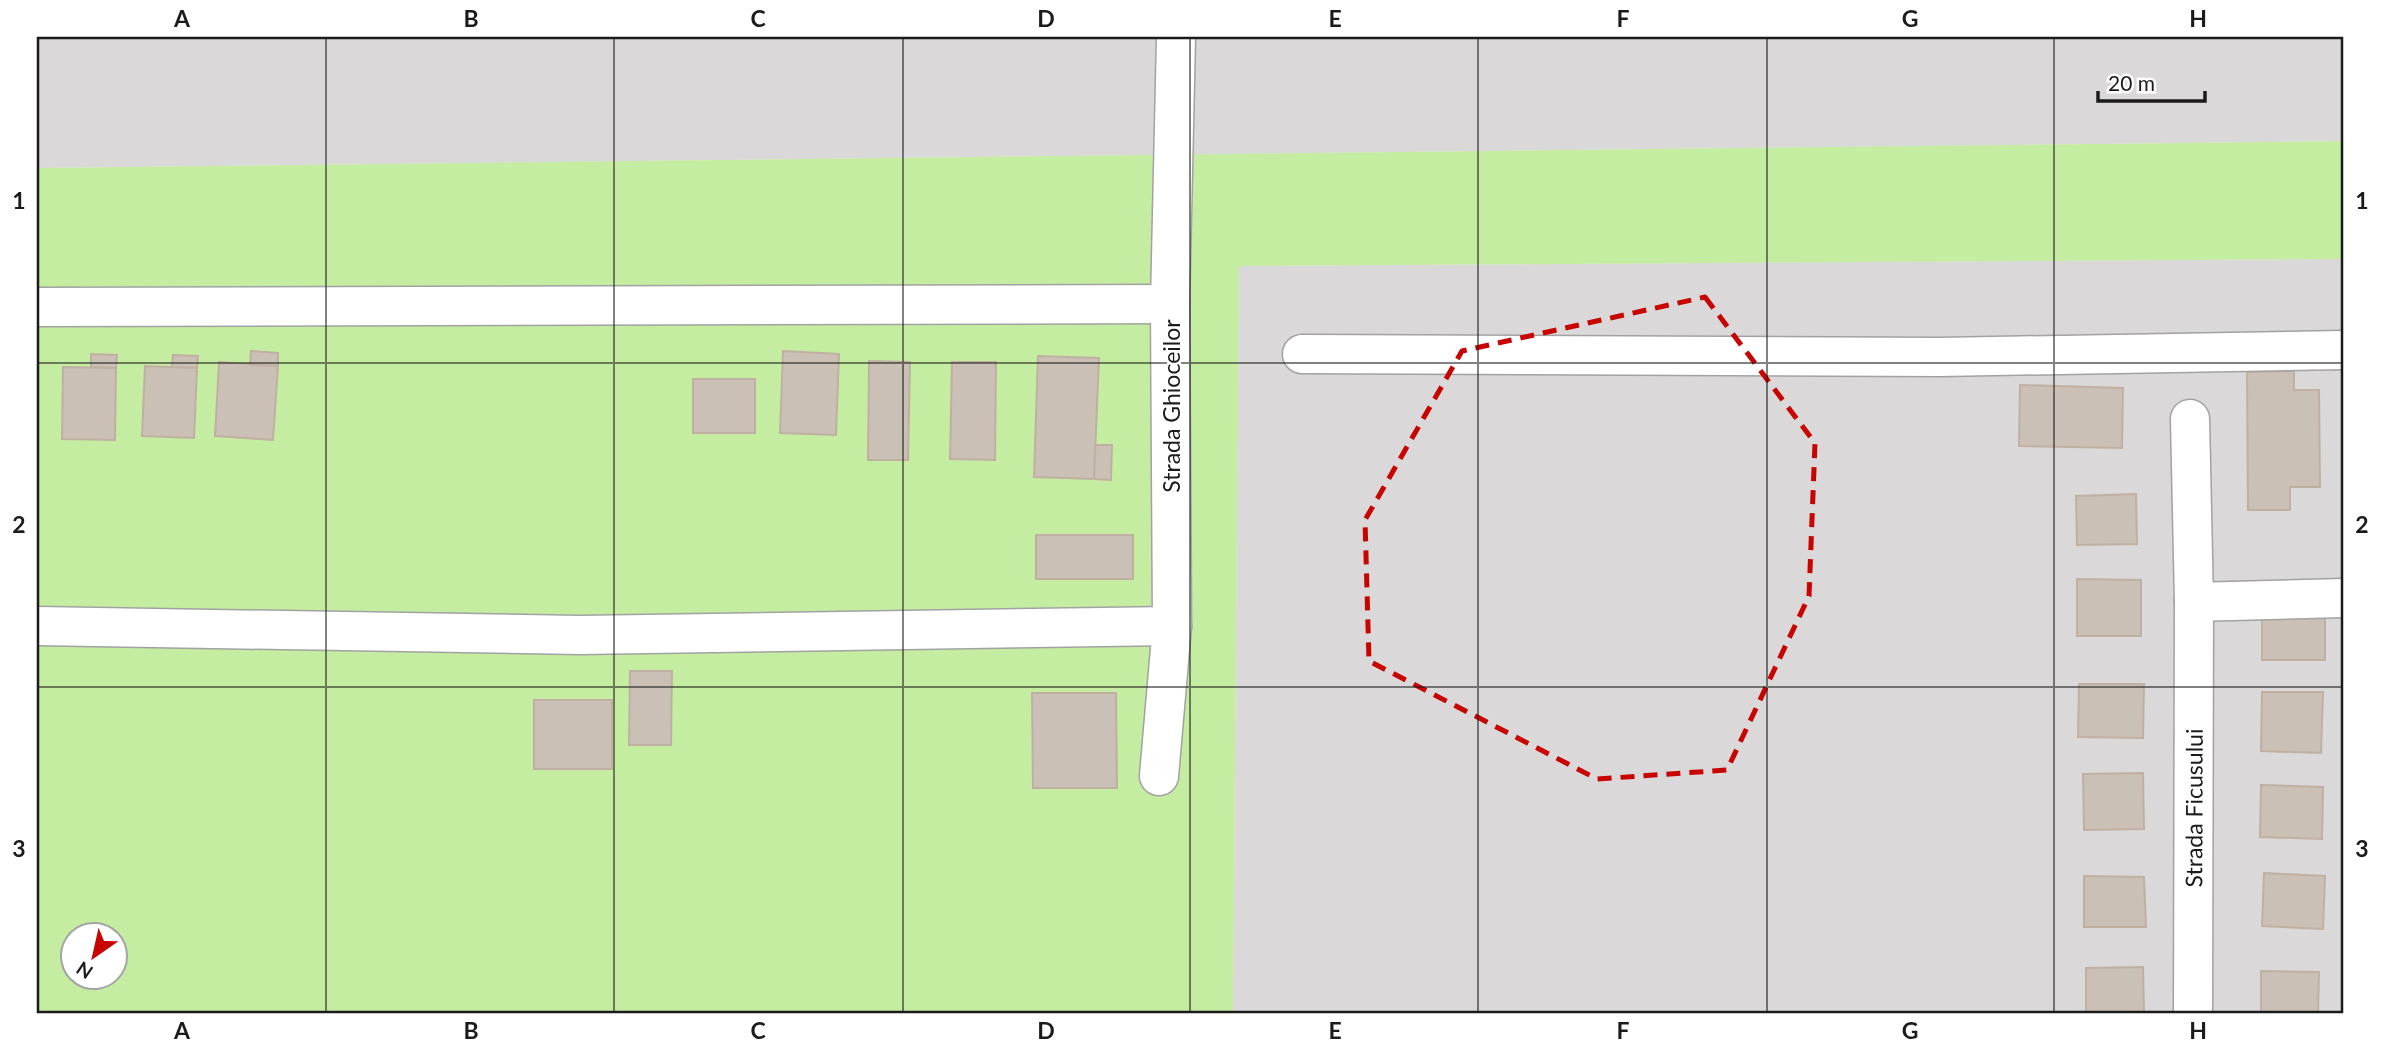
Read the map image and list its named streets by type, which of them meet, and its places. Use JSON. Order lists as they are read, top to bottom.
{
  "streets": {
    "street": ["Strada Ghioceilor", "Strada Ficusului"]
  },
  "scale_bar": "20 m",
  "north": "bottom left",
  "grid": {
    "columns": [
      "A",
      "B",
      "C",
      "D",
      "E",
      "F",
      "G",
      "H"
    ],
    "rows": ["1", "2", "3"]
  }
}
